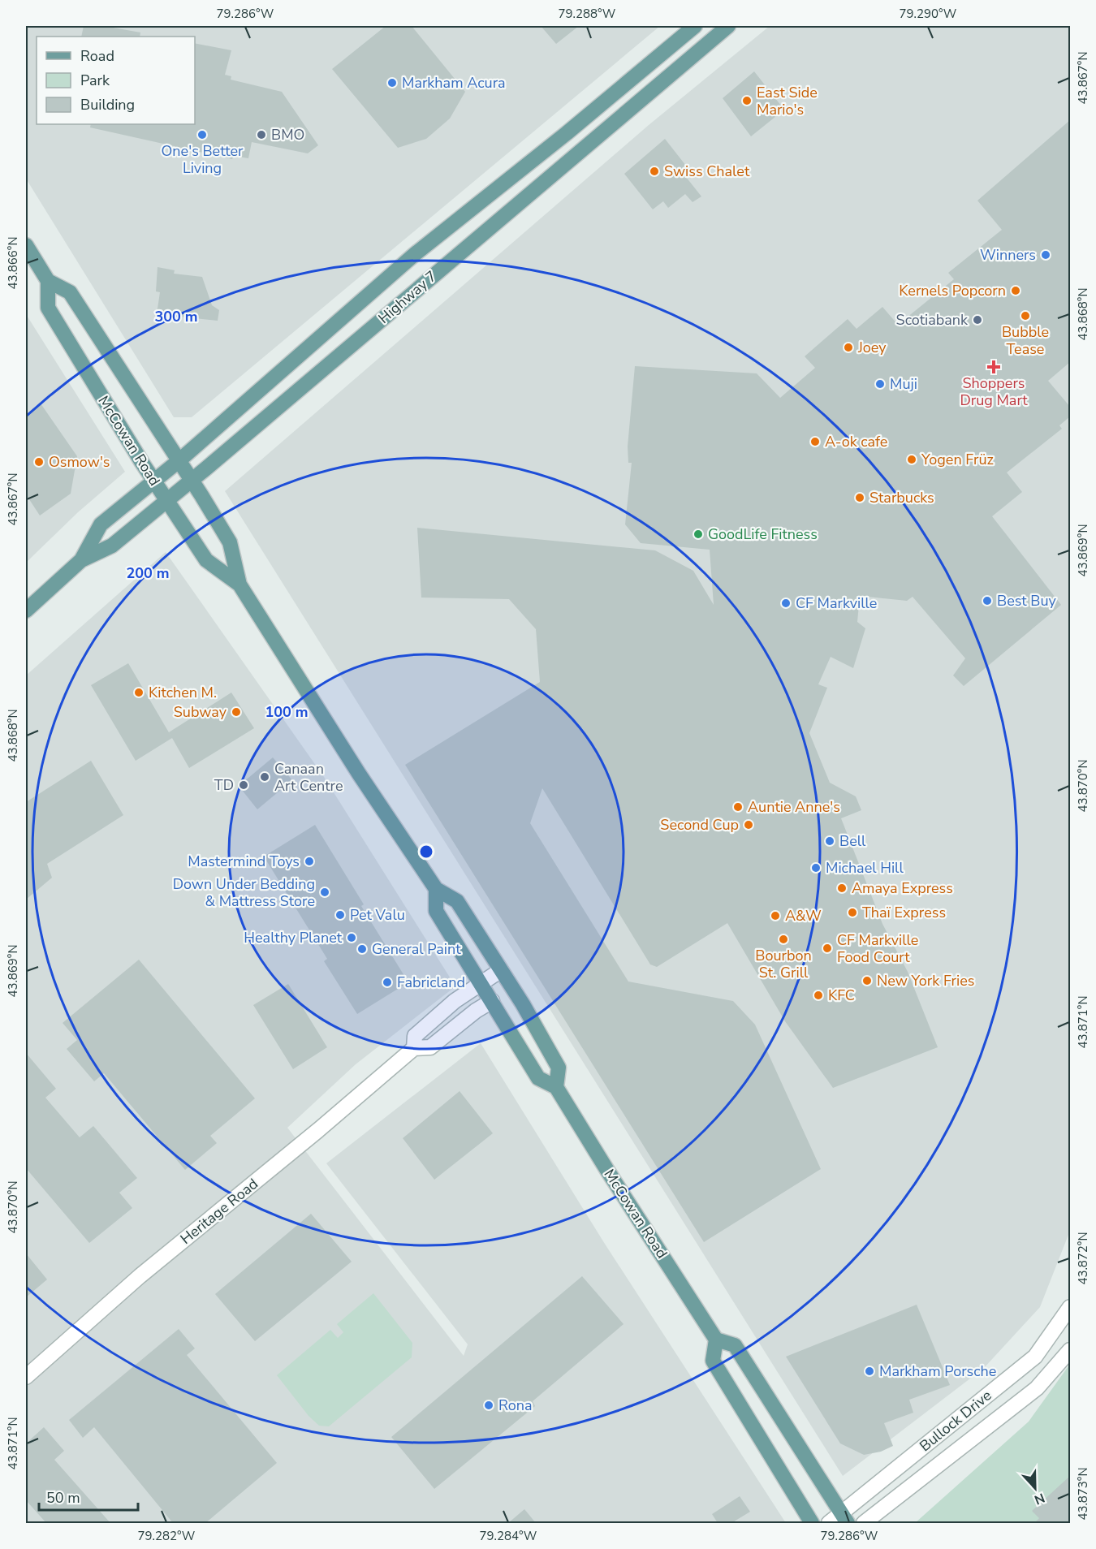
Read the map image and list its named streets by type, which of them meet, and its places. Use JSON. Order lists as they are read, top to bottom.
{
  "streets": {
    "main road": ["Highway 7", "McCowan Road"],
    "street": ["Heritage Road", "Bullock Drive"]
  },
  "crossings": [
    ["Highway 7", "McCowan Road"],
    ["McCowan Road", "Heritage Road"]
  ],
  "places": {
    "other": [
      "Markham Acura",
      "East Side Mario's",
      "One's Better Living",
      "BMO",
      "Swiss Chalet",
      "Winners",
      "Kernels Popcorn",
      "Bubble Tease",
      "Scotiabank",
      "Joey",
      "Muji",
      "A-ok cafe",
      "Yogen Früz",
      "Osmow's",
      "Starbucks",
      "GoodLife Fitness",
      "Best Buy",
      "CF Markville",
      "Kitchen M.",
      "Subway",
      "Canaan Art Centre",
      "TD",
      "Auntie Anne's",
      "Second Cup",
      "Bell",
      "Mastermind Toys",
      "Michael Hill",
      "Amaya Express",
      "Down Under Bedding & Mattress Store",
      "Thaï Express",
      "Pet Valu",
      "A&W",
      "Healthy Planet",
      "Bourbon St. Grill",
      "CF Markville Food Court",
      "General Paint",
      "New York Fries",
      "Fabricland",
      "KFC",
      "Markham Porsche",
      "Rona"
    ],
    "health": ["Shoppers Drug Mart"]
  },
  "legend": ["Road", "Park", "Building"],
  "scale_bar": "50 m",
  "north": "bottom",
  "coordinates": [
    "79.286°W",
    "79.288°W",
    "79.290°W",
    "43.867°N",
    "43.866°N",
    "43.868°N",
    "43.869°N",
    "43.870°N",
    "43.871°N",
    "43.872°N",
    "43.873°N",
    "79.282°W",
    "79.284°W"
  ],
  "rings": ["300 m", "200 m", "100 m"]
}
